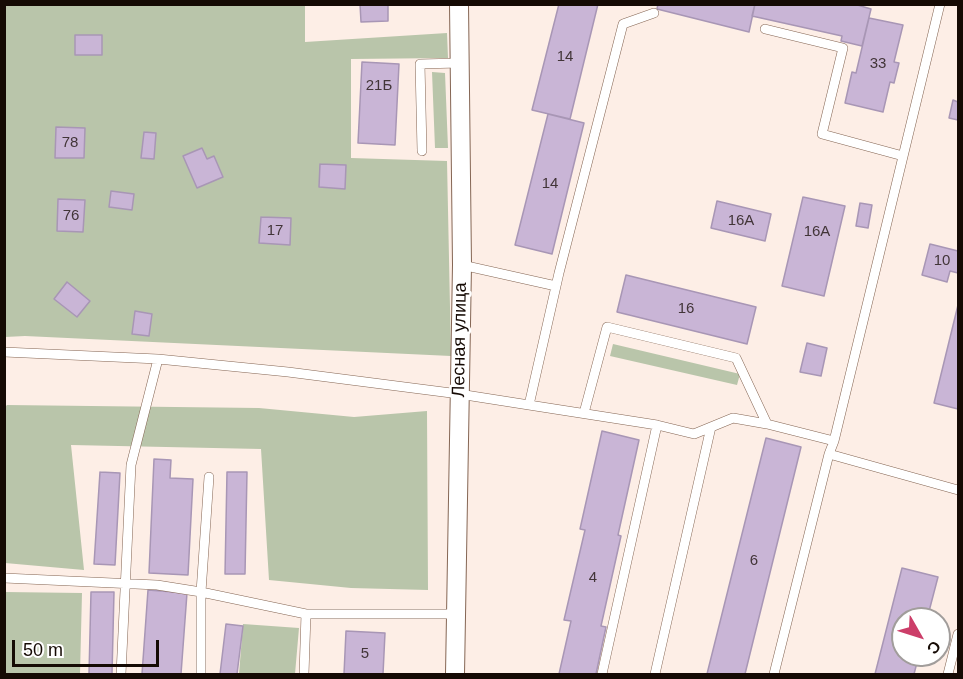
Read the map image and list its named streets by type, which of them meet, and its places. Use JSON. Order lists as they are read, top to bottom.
{
  "streets": {
    "street": ["Лесная улица"]
  },
  "house_numbers": [
    "14",
    "33",
    "21Б",
    "78",
    "14",
    "76",
    "16А",
    "17",
    "16А",
    "10",
    "16",
    "6",
    "4",
    "5"
  ],
  "scale_bar": "50 m",
  "north": "bottom right"
}
